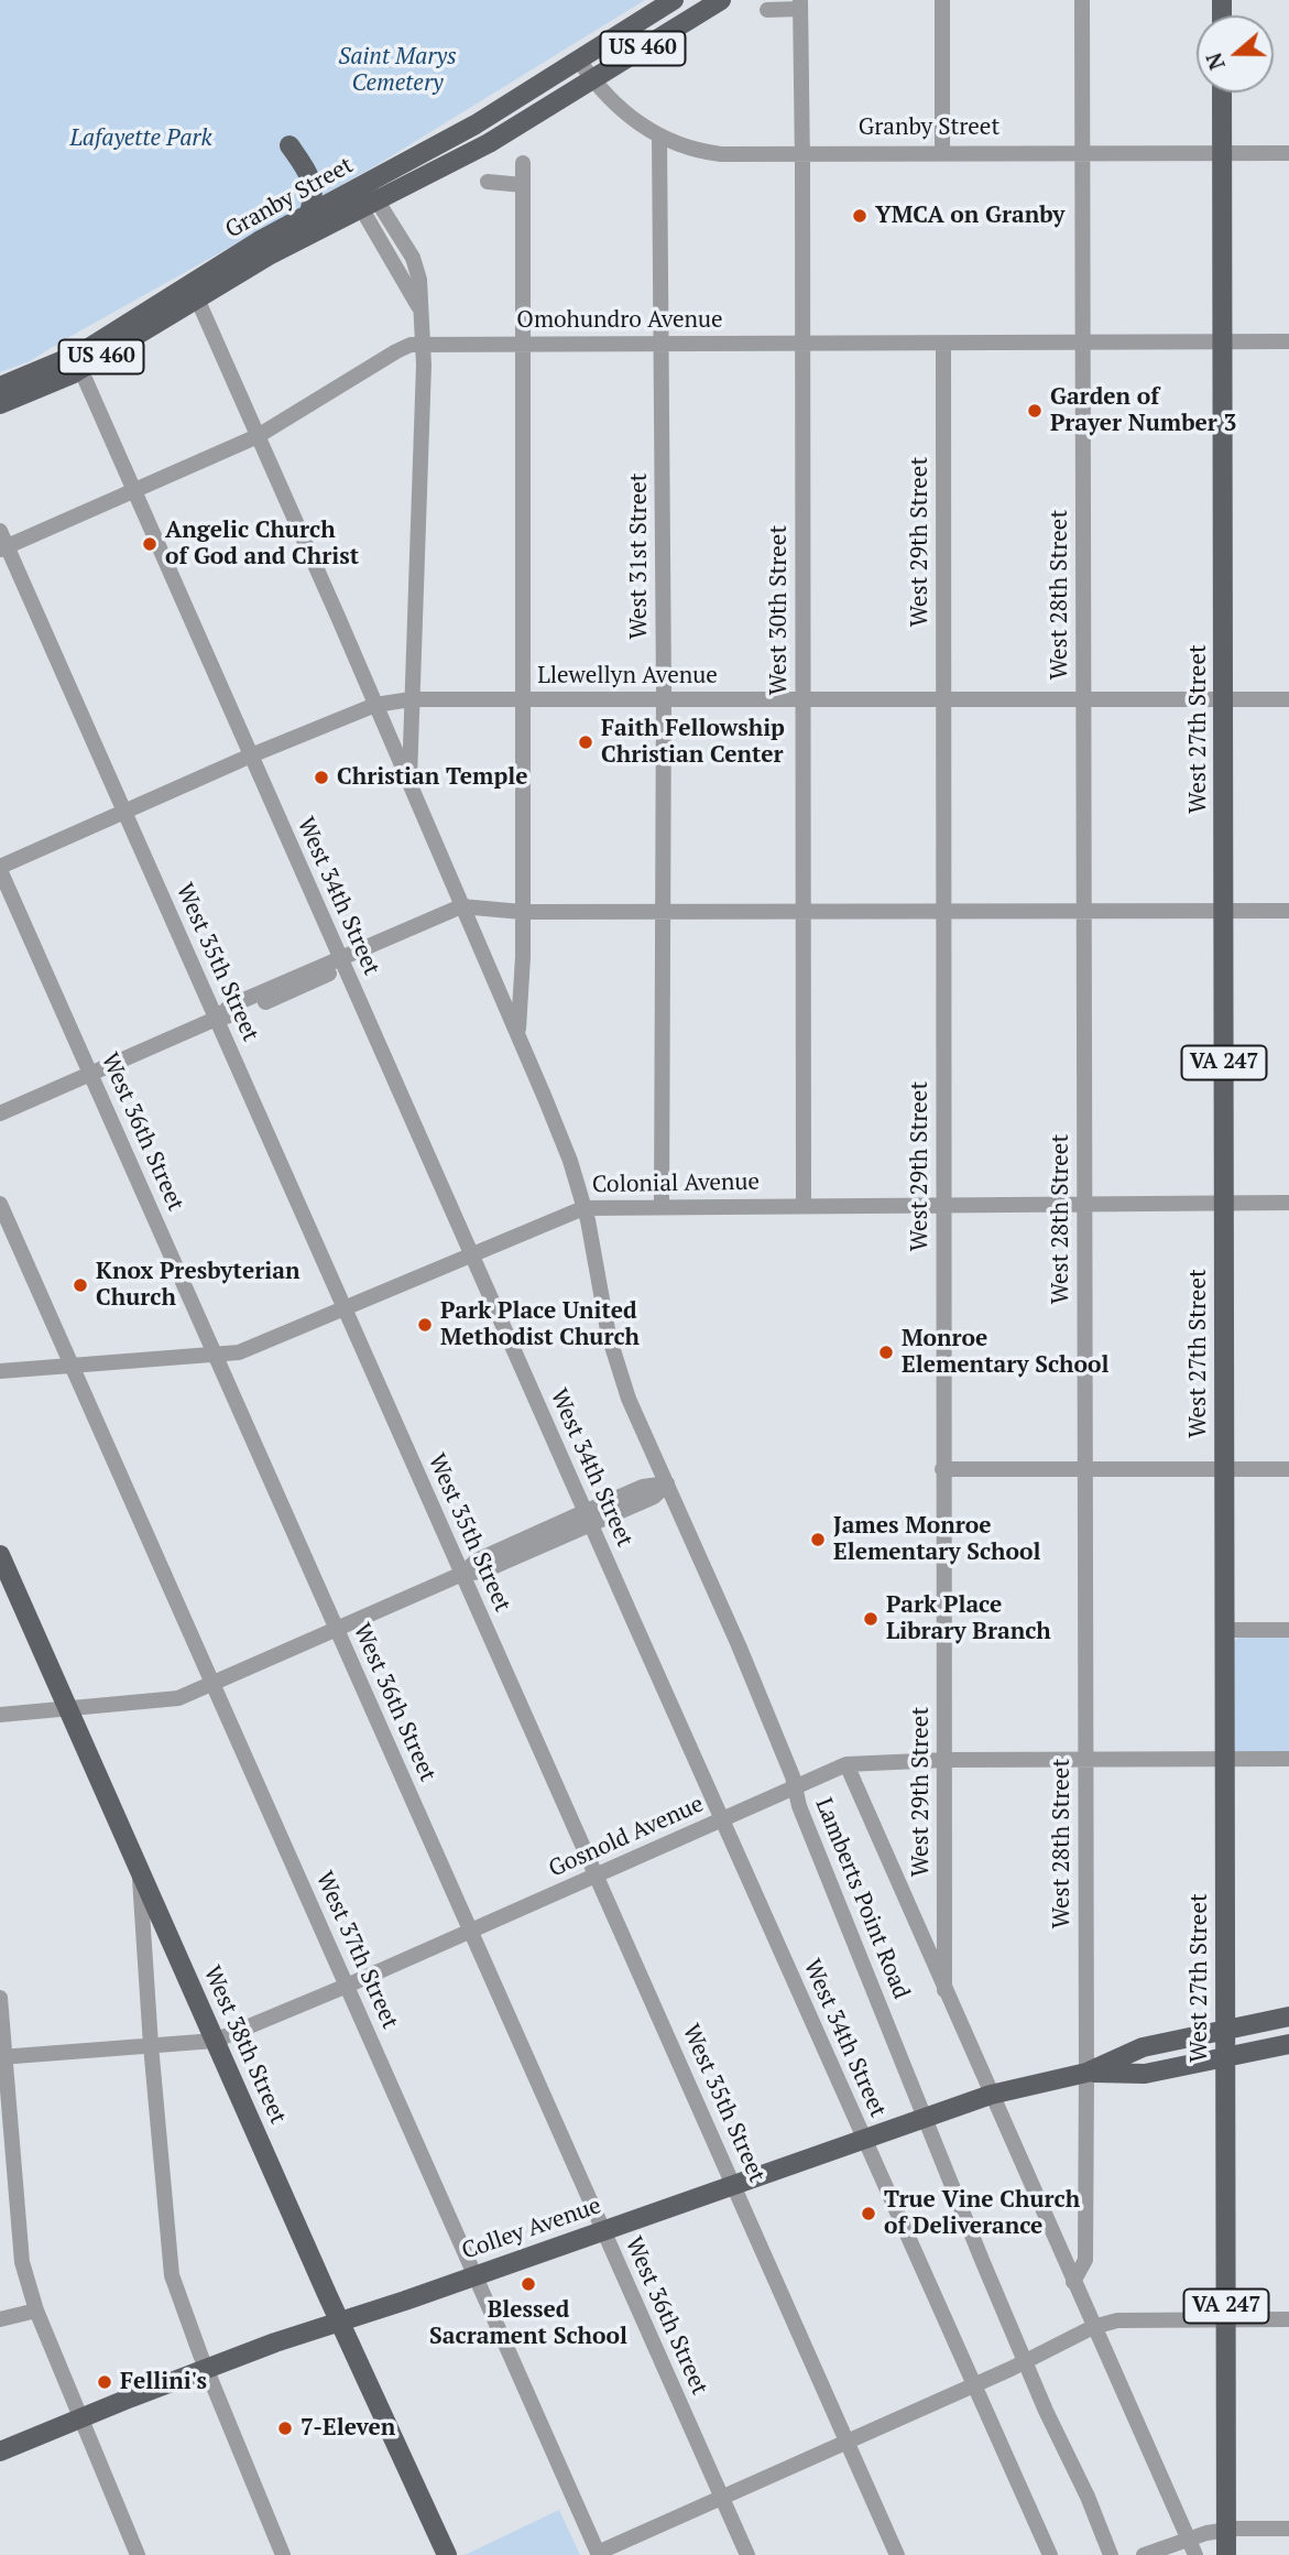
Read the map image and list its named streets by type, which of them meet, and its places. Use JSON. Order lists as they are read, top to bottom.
{
  "streets": {
    "main road": [
      "US 460",
      "Granby Street",
      "West 27th Street",
      "VA 247",
      "West 38th Street",
      "Colley Avenue"
    ],
    "street": [
      "Omohundro Avenue",
      "West 29th Street",
      "West 31st Street",
      "West 28th Street",
      "West 30th Street",
      "Llewellyn Avenue",
      "West 34th Street",
      "West 35th Street",
      "West 36th Street",
      "Colonial Avenue",
      "Gosnold Avenue",
      "Lamberts Point Road",
      "West 37th Street"
    ]
  },
  "crossings": [
    ["US 460", "Granby Street"],
    ["Granby Street", "West 31st Street"],
    ["Granby Street", "West 28th Street"],
    ["Granby Street", "West 30th Street"],
    ["Granby Street", "West 27th Street"],
    ["Granby Street", "West 34th Street"],
    ["Granby Street", "VA 247"],
    ["Granby Street", "Lamberts Point Road"],
    ["Omohundro Avenue", "West 29th Street"],
    ["Omohundro Avenue", "West 31st Street"],
    ["Omohundro Avenue", "West 28th Street"],
    ["Omohundro Avenue", "West 30th Street"],
    ["Omohundro Avenue", "West 27th Street"],
    ["Omohundro Avenue", "West 34th Street"],
    ["Omohundro Avenue", "West 35th Street"],
    ["Omohundro Avenue", "Lamberts Point Road"],
    ["West 29th Street", "Llewellyn Avenue"],
    ["West 29th Street", "Colonial Avenue"],
    ["West 29th Street", "Gosnold Avenue"],
    ["West 31st Street", "Llewellyn Avenue"],
    ["West 31st Street", "Colonial Avenue"],
    ["West 28th Street", "Llewellyn Avenue"],
    ["West 28th Street", "Colonial Avenue"],
    ["West 28th Street", "Gosnold Avenue"],
    ["West 28th Street", "Colley Avenue"],
    ["West 30th Street", "Llewellyn Avenue"],
    ["West 30th Street", "Colonial Avenue"],
    ["Llewellyn Avenue", "West 27th Street"],
    ["Llewellyn Avenue", "West 34th Street"],
    ["Llewellyn Avenue", "West 35th Street"],
    ["Llewellyn Avenue", "West 36th Street"],
    ["Llewellyn Avenue", "Lamberts Point Road"],
    ["West 27th Street", "VA 247"],
    ["West 27th Street", "Colonial Avenue"],
    ["West 27th Street", "Gosnold Avenue"],
    ["West 27th Street", "Colley Avenue"],
    ["West 34th Street", "Colonial Avenue"],
    ["West 34th Street", "Gosnold Avenue"],
    ["West 34th Street", "Colley Avenue"],
    ["West 35th Street", "Colonial Avenue"],
    ["West 35th Street", "Gosnold Avenue"],
    ["West 35th Street", "Colley Avenue"],
    ["West 36th Street", "Colonial Avenue"],
    ["West 36th Street", "Gosnold Avenue"],
    ["West 36th Street", "Colley Avenue"],
    ["Colonial Avenue", "Lamberts Point Road"],
    ["Colonial Avenue", "West 37th Street"],
    ["Gosnold Avenue", "Lamberts Point Road"],
    ["Gosnold Avenue", "West 37th Street"],
    ["Gosnold Avenue", "West 38th Street"],
    ["Lamberts Point Road", "Colley Avenue"],
    ["West 37th Street", "Colley Avenue"],
    ["West 38th Street", "Colley Avenue"]
  ],
  "parks": ["Saint Marys Cemetery", "Lafayette Park"],
  "places": [
    "YMCA on Granby",
    "Garden of Prayer Number 3",
    "Angelic Church of God and Christ",
    "Faith Fellowship Christian Center",
    "Christian Temple",
    "Knox Presbyterian Church",
    "Park Place United Methodist Church",
    "Monroe Elementary School",
    "James Monroe Elementary School",
    "Park Place Library Branch",
    "True Vine Church of Deliverance",
    "Blessed Sacrament School",
    "Fellini's",
    "7-Eleven"
  ],
  "north": "left"
}
